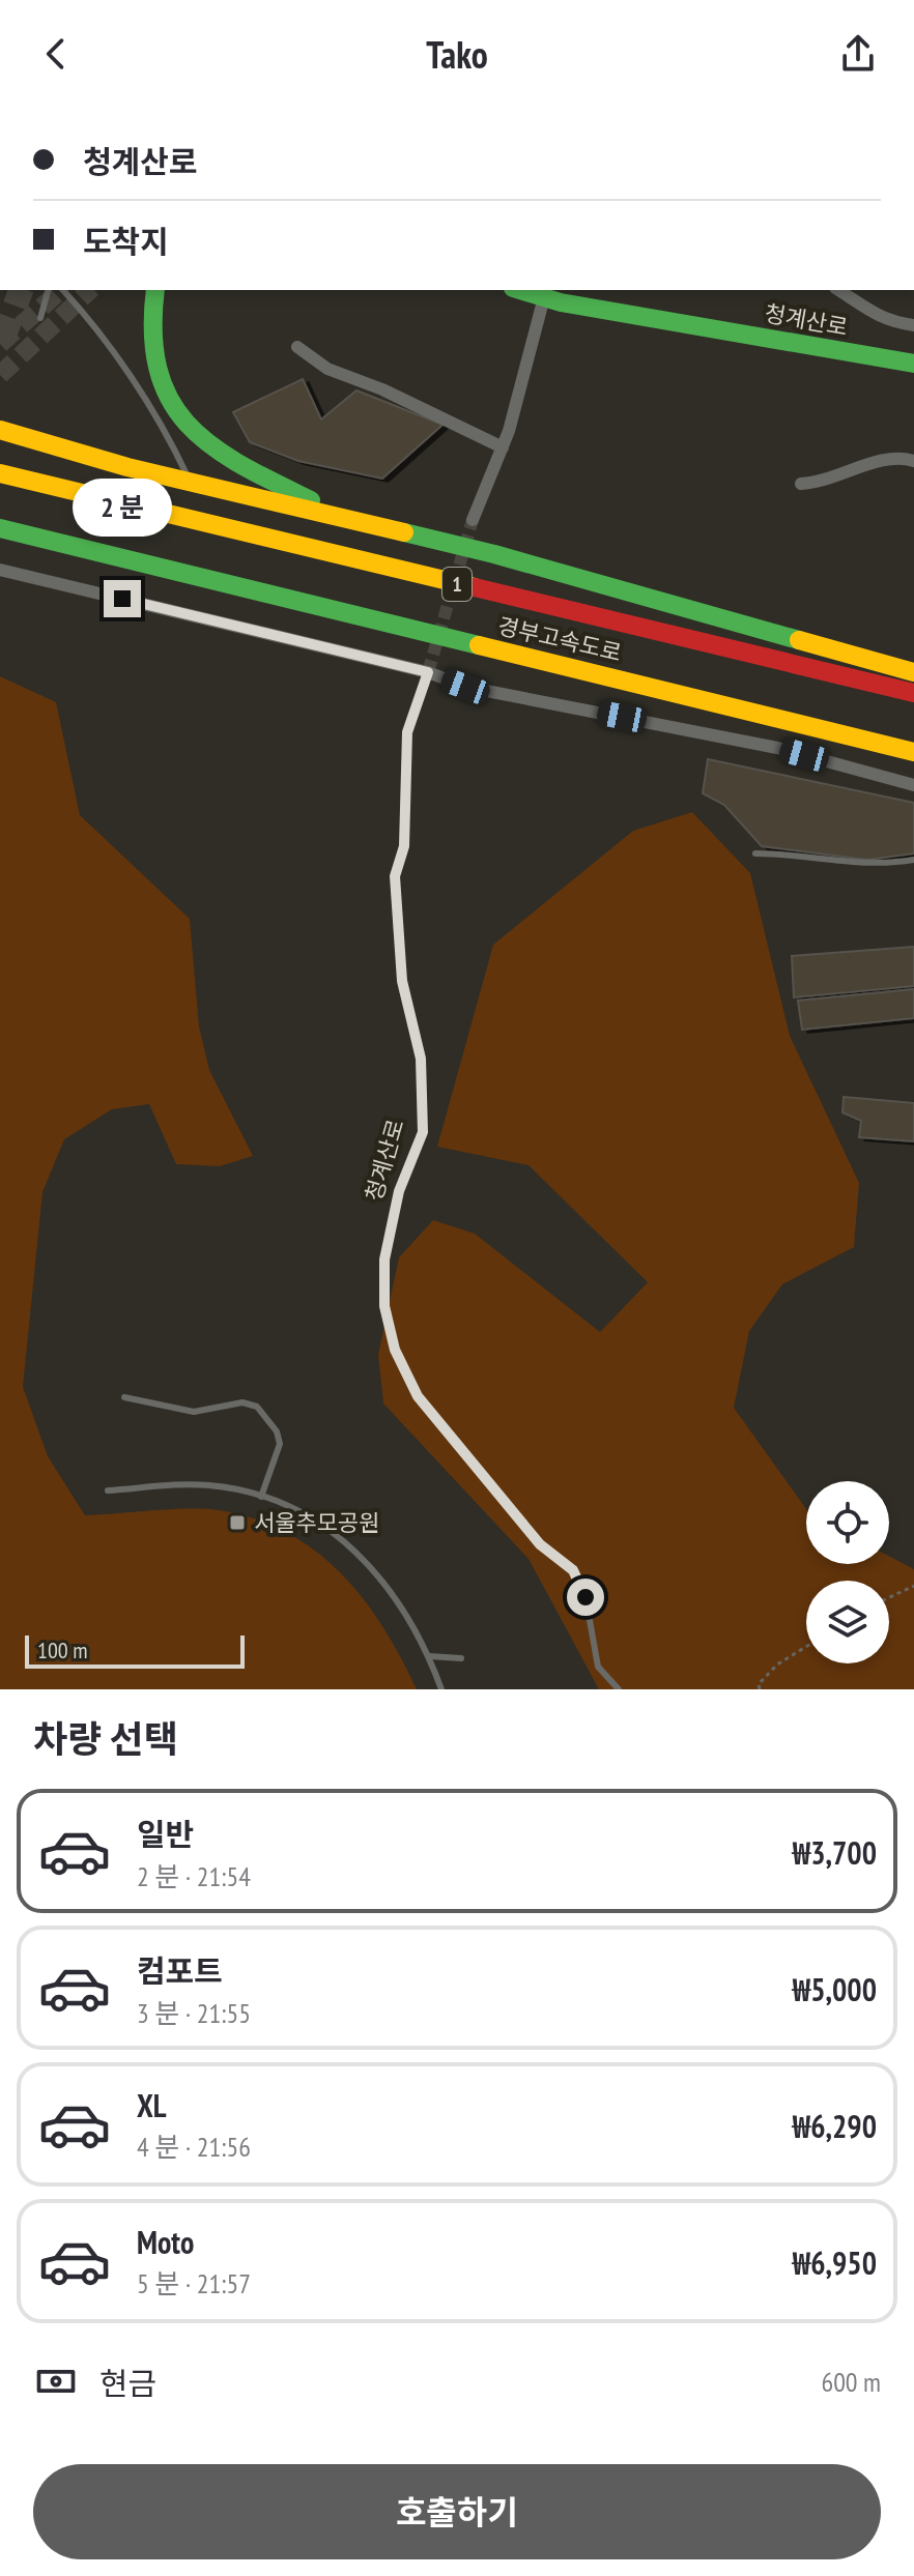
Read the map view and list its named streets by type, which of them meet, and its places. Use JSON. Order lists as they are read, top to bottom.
{
  "streets": {
    "main road": ["청계산로", "1", "경부고속도로"]
  },
  "places": {
    "transit": ["서울추모공원"]
  },
  "scale_bar": "100 m",
  "page": {
    "header": "Tako",
    "banner": ["청계산로", "도착지"],
    "bubble": "2 분",
    "scale": "100 m",
    "heading": "차량 선택",
    "list": [
      {
        "name": "일반",
        "note": "2 분 · 21:54",
        "value": "₩3,700"
      },
      {
        "name": "컴포트",
        "note": "3 분 · 21:55",
        "value": "₩5,000"
      },
      {
        "name": "XL",
        "note": "4 분 · 21:56",
        "value": "₩6,290"
      },
      {
        "name": "Moto",
        "note": "5 분 · 21:57",
        "value": "₩6,950"
      }
    ],
    "pay": ["현금", "600 m"],
    "buttons": "호출하기"
  }
}
